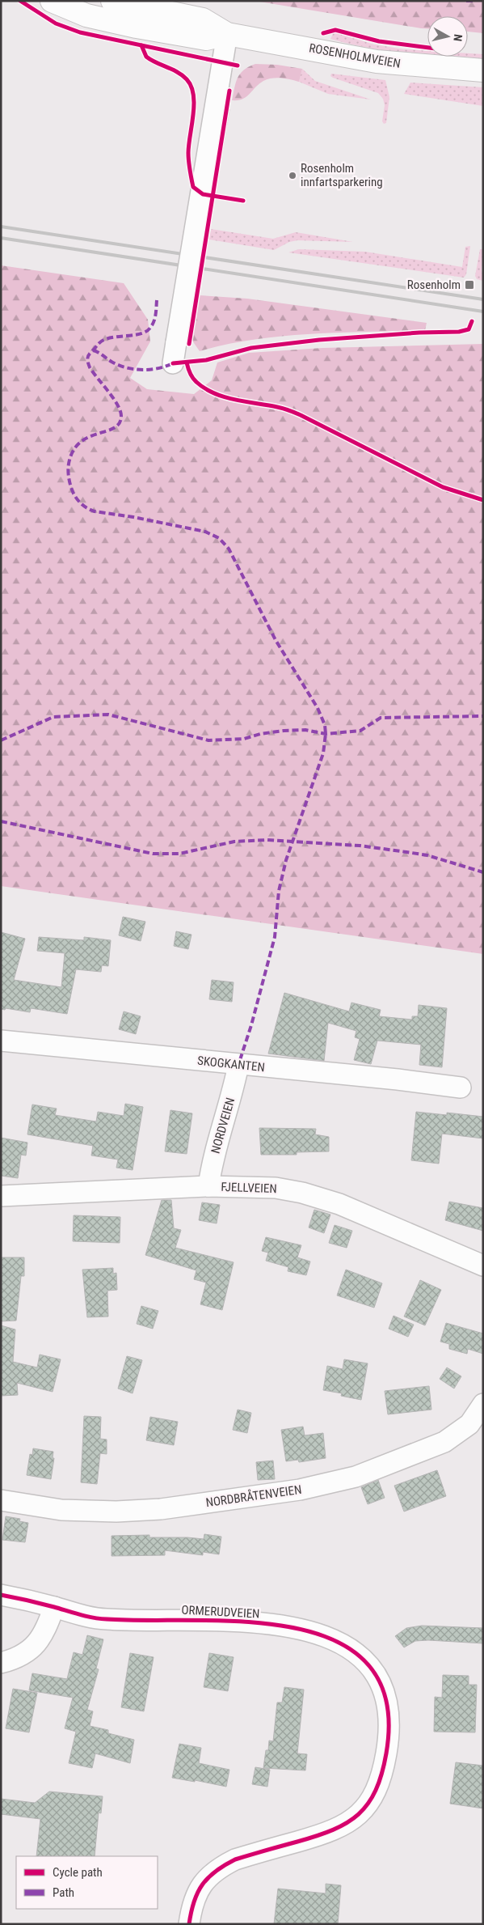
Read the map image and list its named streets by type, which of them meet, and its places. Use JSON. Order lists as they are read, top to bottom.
{
  "streets": {
    "street": [
      "ROSENHOLMVEIEN",
      "SKOGKANTEN",
      "NORDVEIEN",
      "FJELLVEIEN",
      "NORDBRÅTENVEIEN",
      "ORMERUDVEIEN"
    ]
  },
  "crossings": [
    ["SKOGKANTEN", "NORDVEIEN"],
    ["NORDVEIEN", "FJELLVEIEN"]
  ],
  "places": {
    "other": ["Rosenholm innfartsparkering"],
    "transit": ["Rosenholm"]
  },
  "legend": ["Cycle path", "Path"],
  "north": "right"
}
